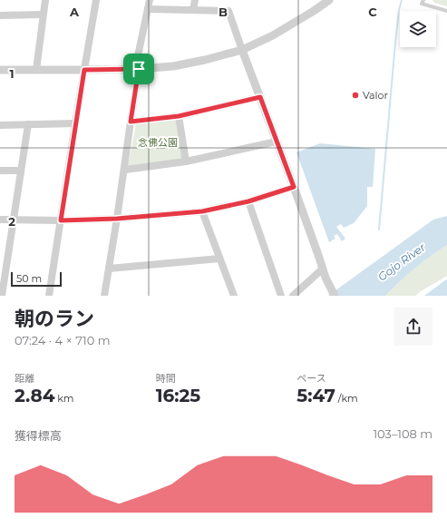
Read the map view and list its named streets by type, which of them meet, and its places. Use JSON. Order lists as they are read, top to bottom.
{
  "water": ["Gojo River"],
  "parks": ["念佛公園"],
  "places": ["Valor"],
  "scale_bar": "50 m",
  "page": {
    "scale": "50 m",
    "heading": ["朝のラン", "07:24 · 4 × 710 m"],
    "stats": [
      ["距離", "2.84 km"],
      ["時間", "16:25"],
      ["ペース", "5:47 /km"]
    ],
    "chart": ["獲得標高", "103–108 m"]
  },
  "grid": {
    "columns": ["A", "B", "C"],
    "rows": ["1", "2"]
  }
}
